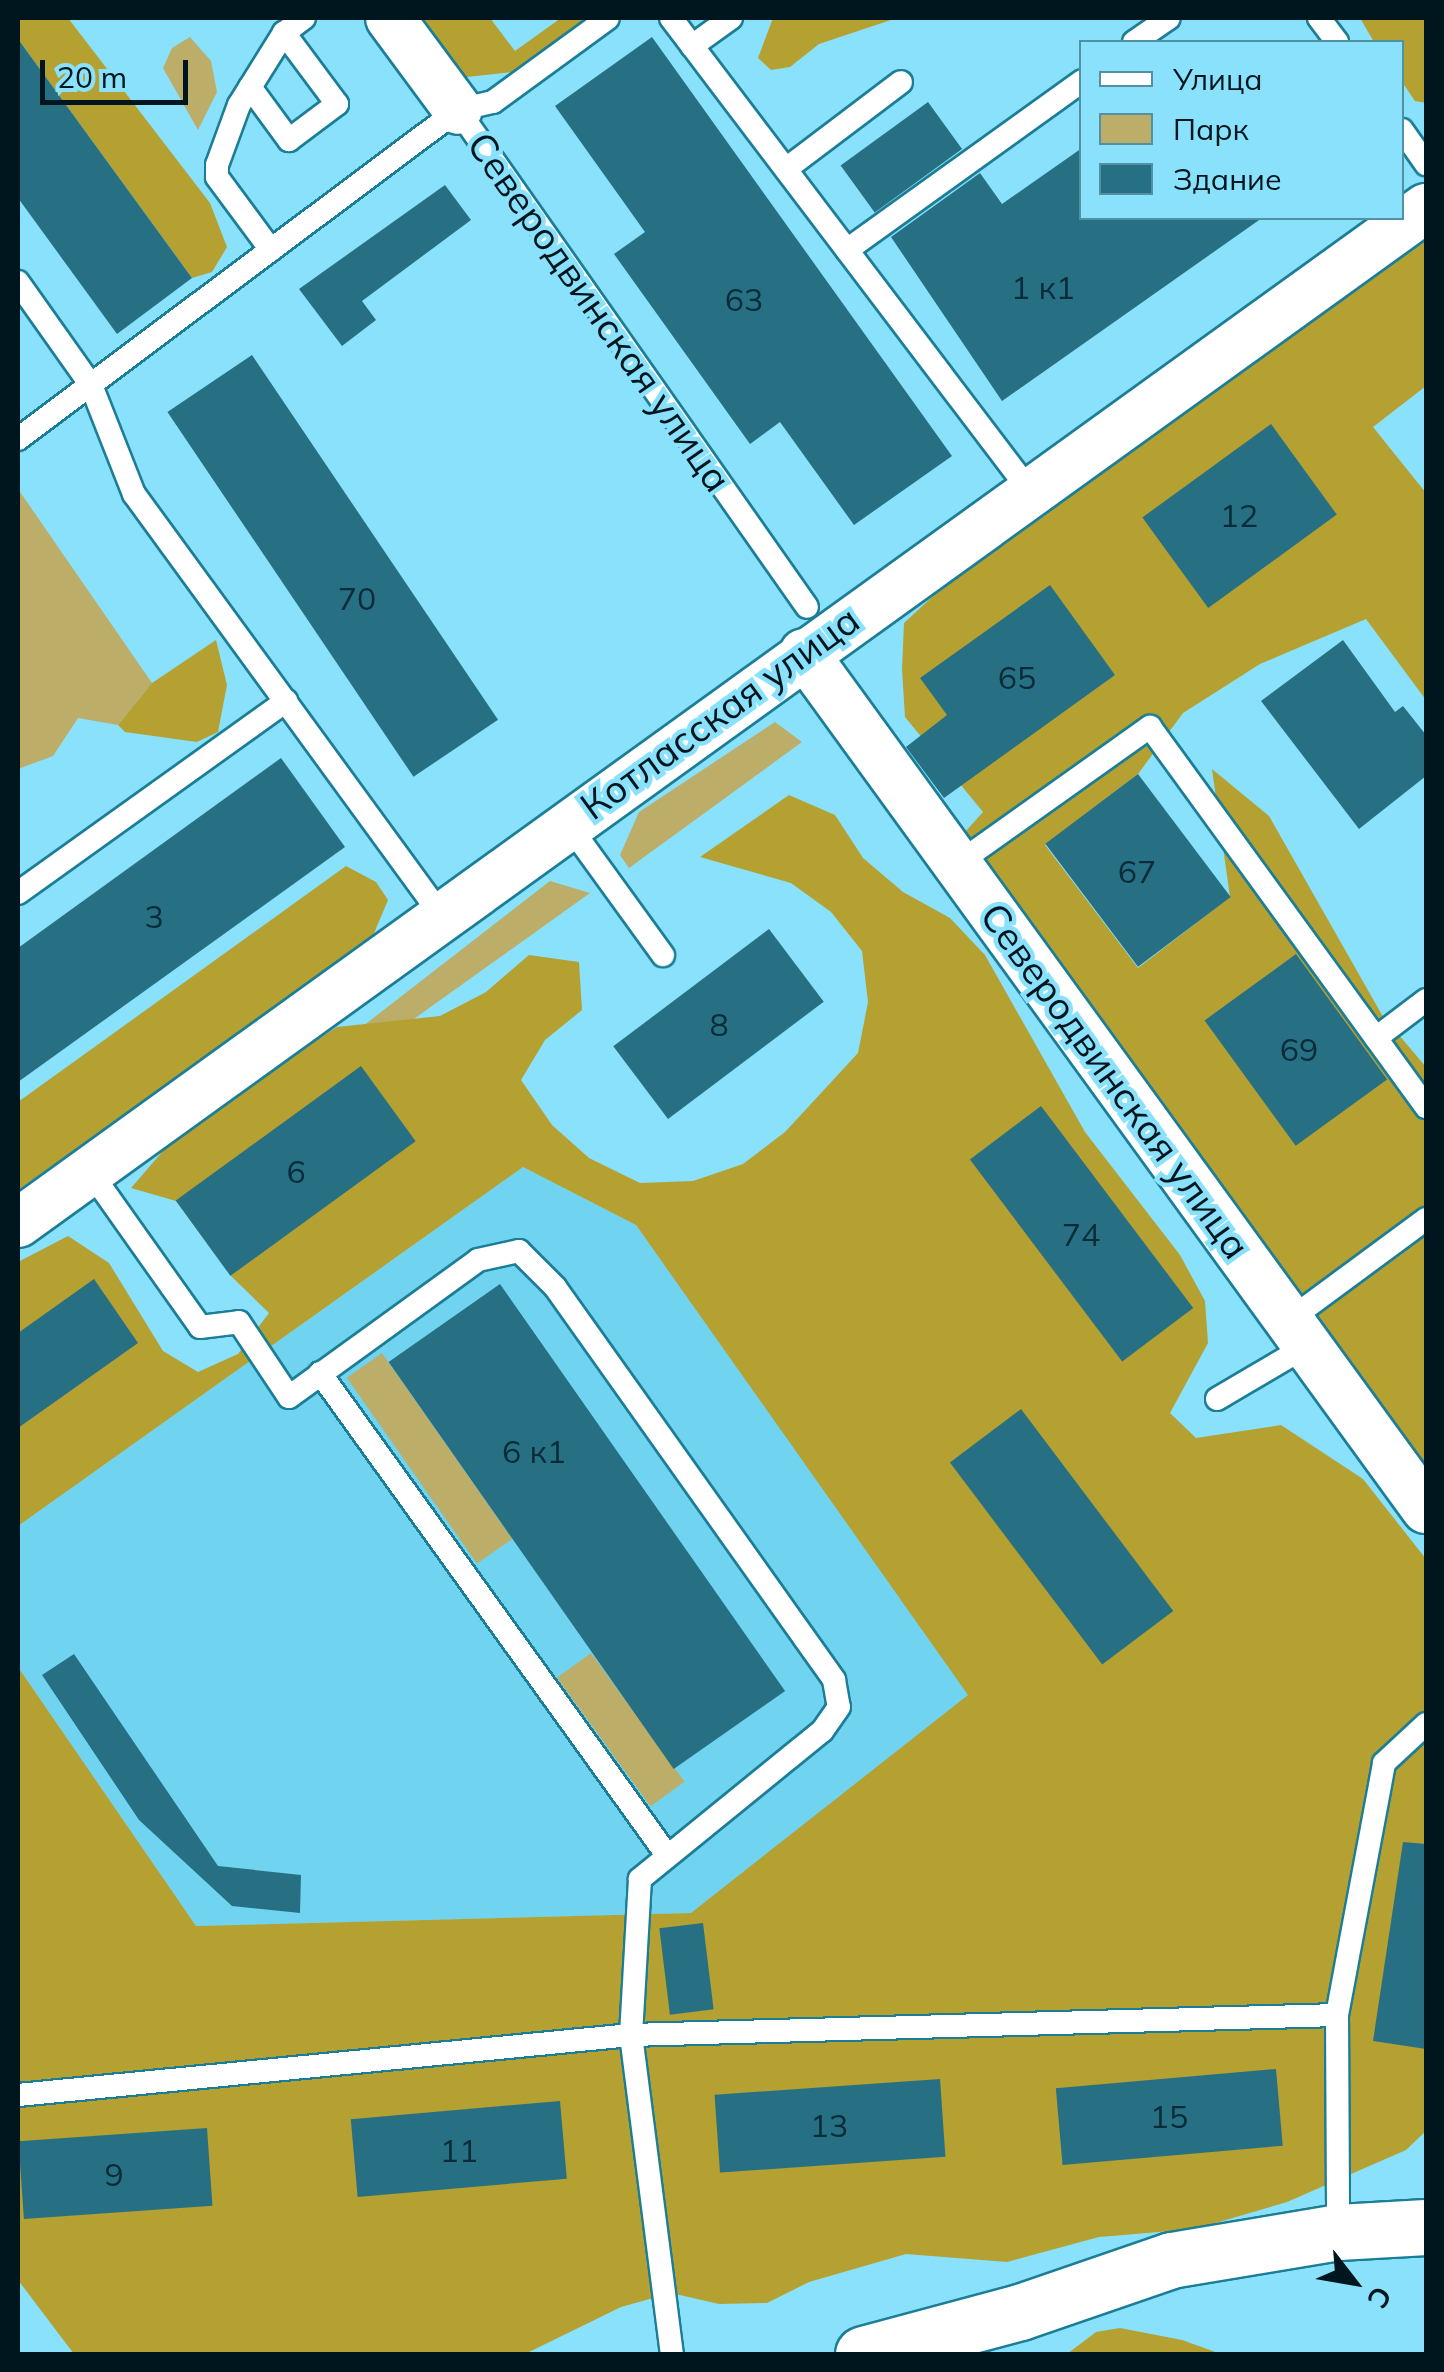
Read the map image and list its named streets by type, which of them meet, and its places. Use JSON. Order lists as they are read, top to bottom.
{
  "streets": {
    "street": ["Северодвинская улица", "Котласская улица"]
  },
  "crossings": [
    ["Северодвинская улица", "Котласская улица"]
  ],
  "house_numbers": [
    "1 к1",
    "63",
    "12",
    "70",
    "65",
    "67",
    "3",
    "8",
    "69",
    "6",
    "74",
    "6 к1",
    "15",
    "13",
    "11",
    "9"
  ],
  "legend": ["Улица", "Парк", "Здание"],
  "scale_bar": "20 m",
  "north": "bottom right"
}
